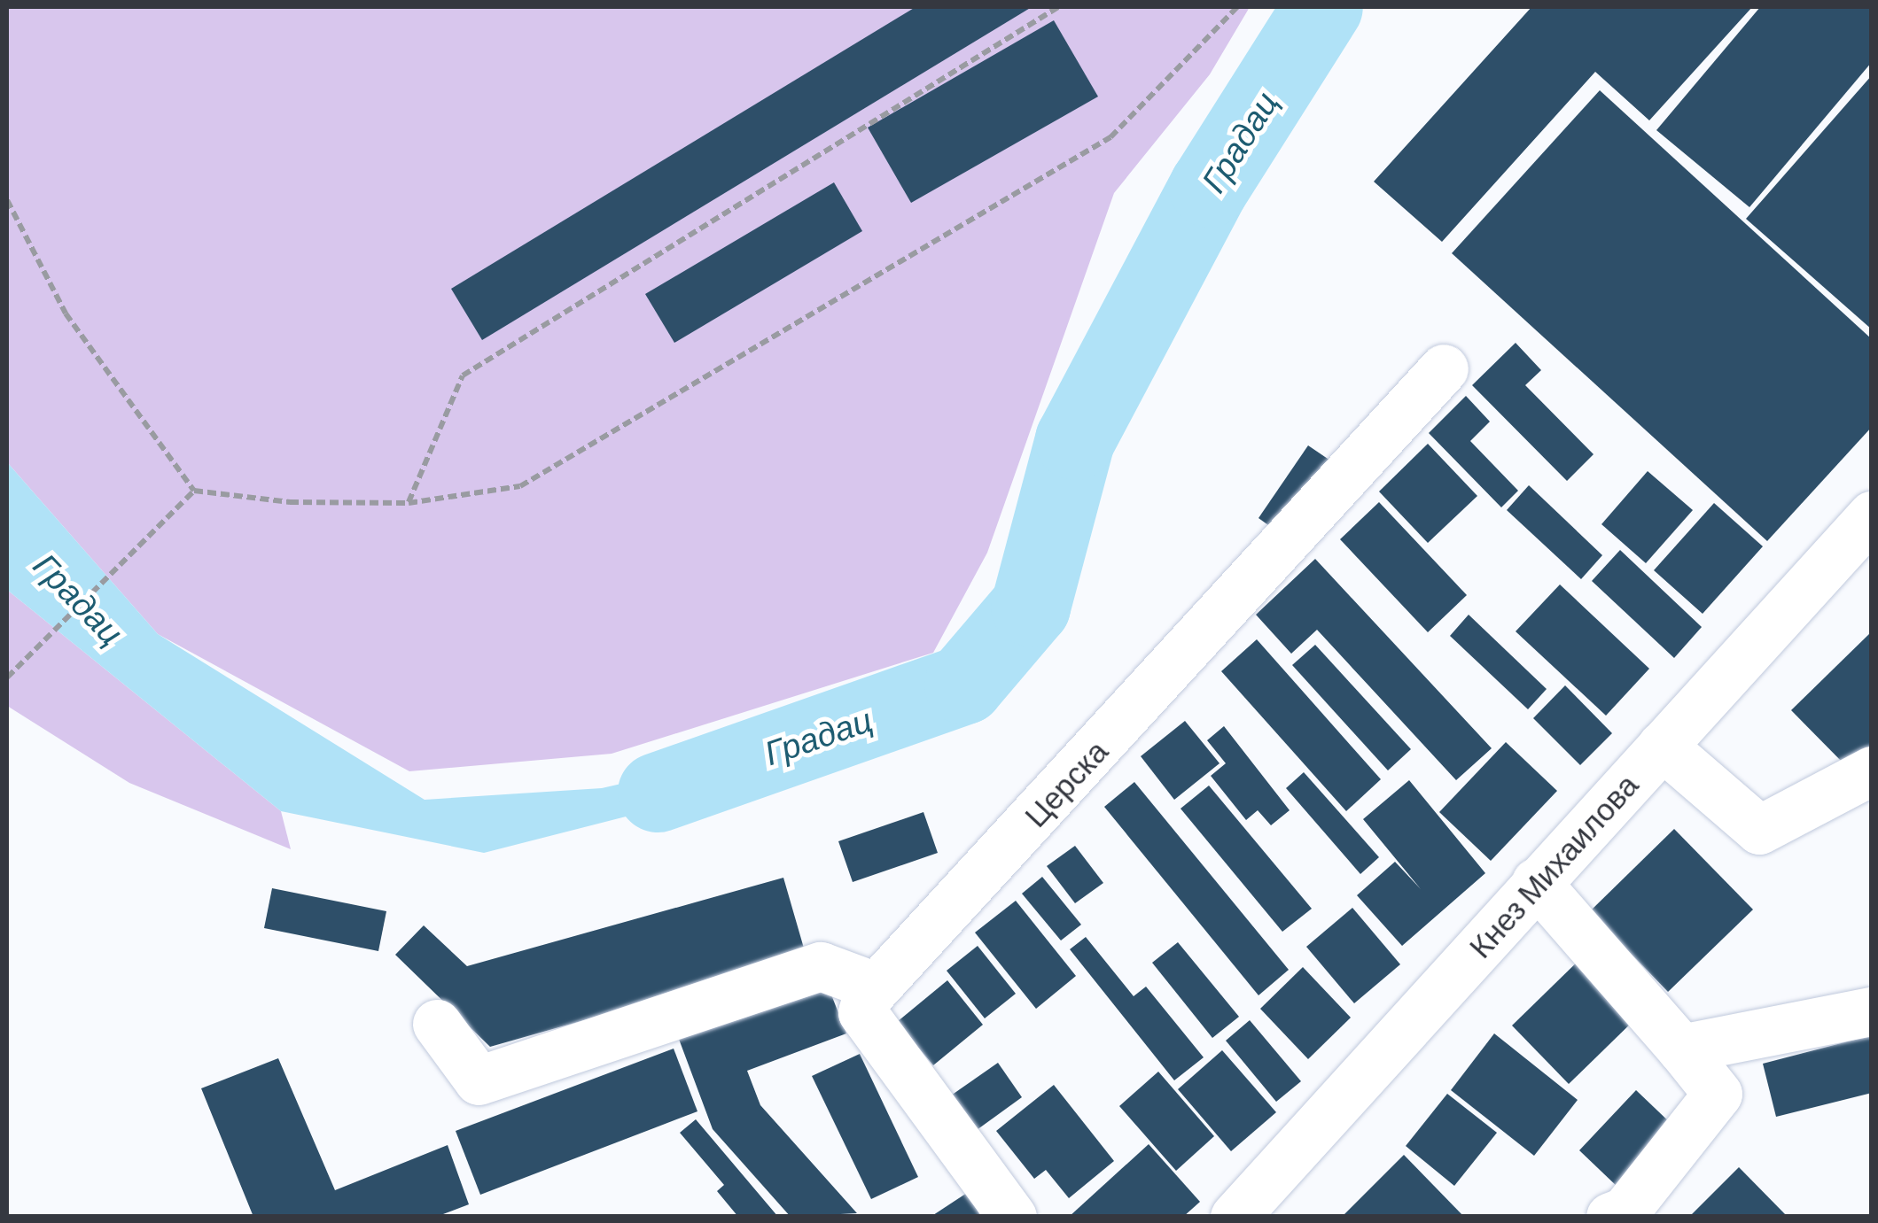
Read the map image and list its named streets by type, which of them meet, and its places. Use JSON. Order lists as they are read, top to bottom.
{
  "streets": {
    "street": ["Церска", "Кнез Михаилова"]
  },
  "water": ["Градац"]
}
